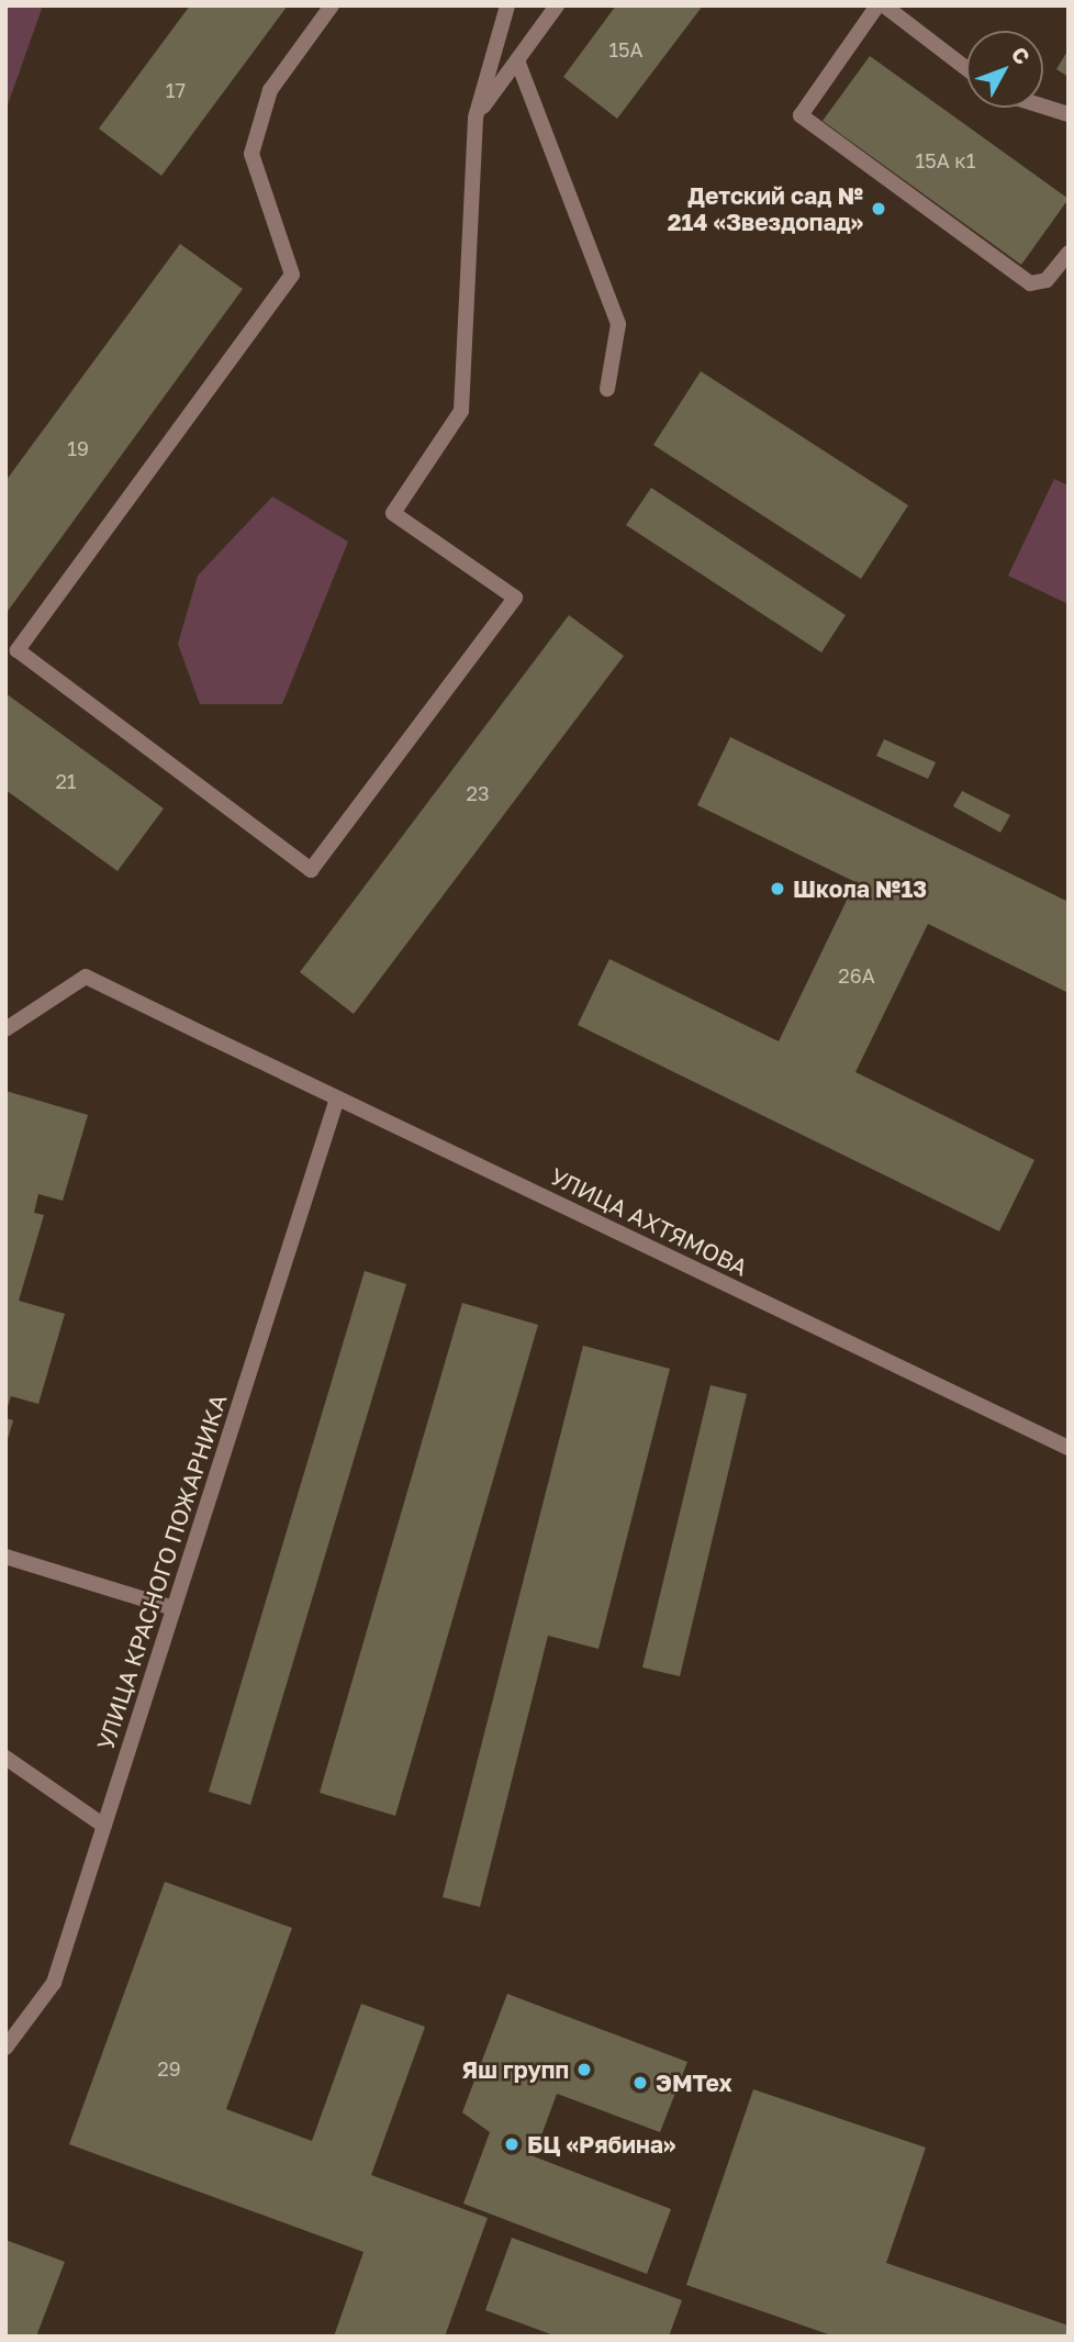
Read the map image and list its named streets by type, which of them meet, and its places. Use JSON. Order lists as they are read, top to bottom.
{
  "streets": {
    "street": ["УЛИЦА АХТЯМОВА", "УЛИЦА КРАСНОГО ПОЖАРНИКА"]
  },
  "crossings": [
    ["УЛИЦА АХТЯМОВА", "УЛИЦА КРАСНОГО ПОЖАРНИКА"]
  ],
  "places": [
    "Детский сад № 214 «Звездопад»",
    "Школа №13",
    "Яш групп",
    "ЭМТех",
    "БЦ «Рябина»"
  ],
  "house_numbers": [
    "15А",
    "17",
    "15А к1",
    "19",
    "21",
    "23",
    "26А",
    "29"
  ],
  "north": "top right"
}
